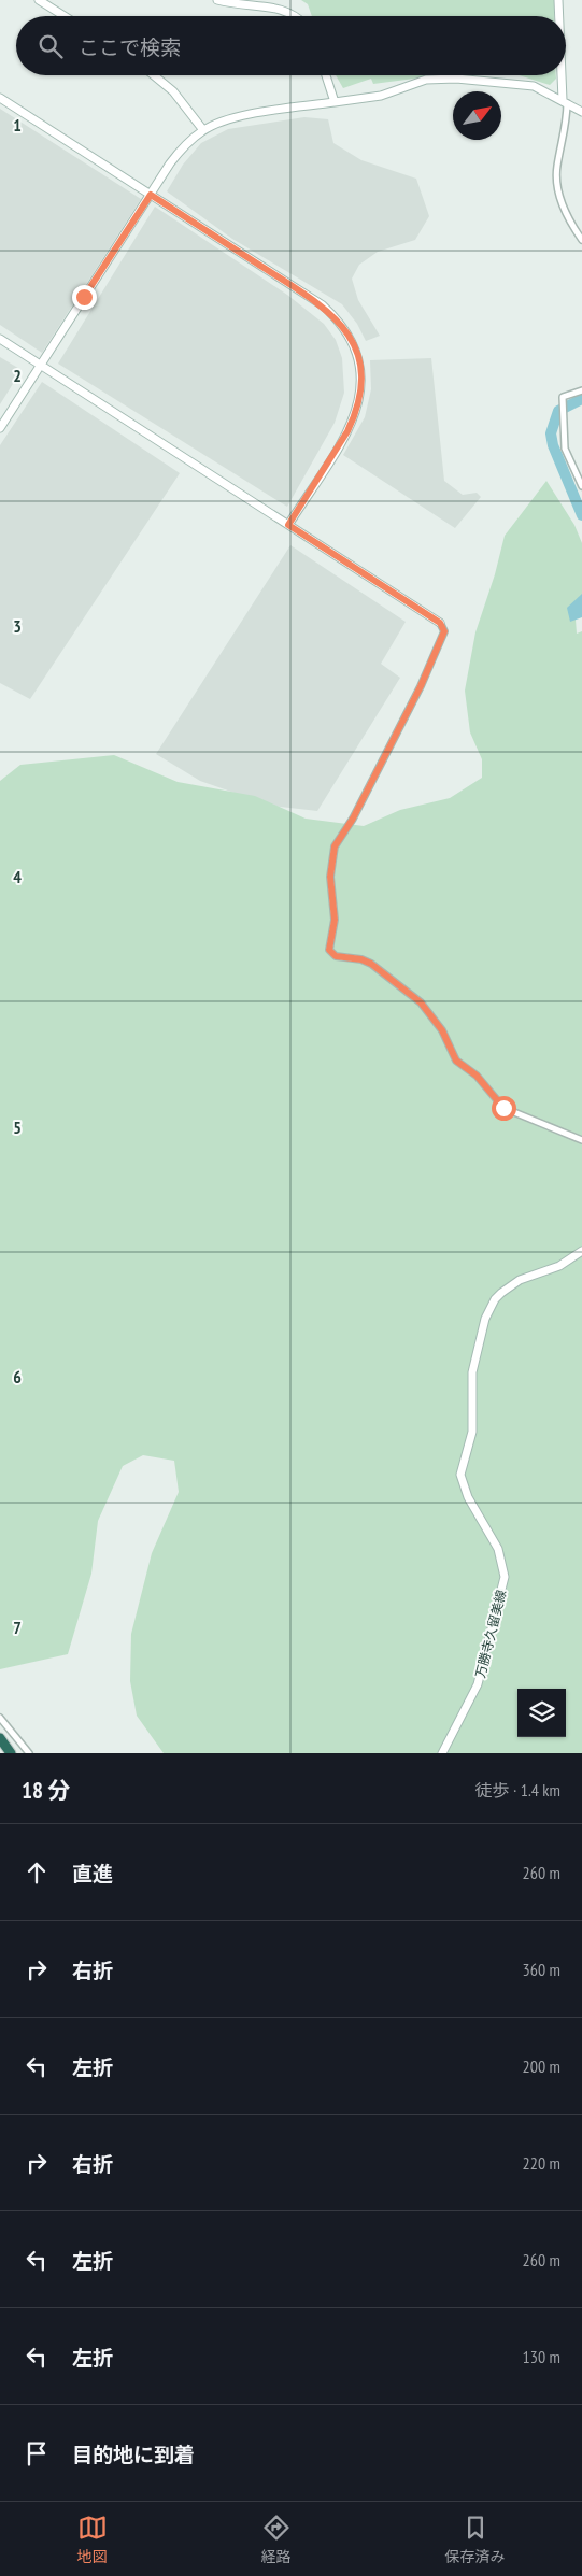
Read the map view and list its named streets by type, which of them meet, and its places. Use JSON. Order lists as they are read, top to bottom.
{
  "streets": {
    "street": ["万勝寺久留美線"]
  },
  "north": "top right",
  "page": {
    "search": "ここで検索",
    "heading": ["18 分", "徒歩 · 1.4 km"],
    "list": [
      ["直進", "260 m"],
      ["右折", "360 m"],
      ["左折", "200 m"],
      ["右折", "220 m"],
      ["左折", "260 m"],
      ["左折", "130 m"],
      "目的地に到着"
    ],
    "nav": ["地図", "経路", "保存済み"]
  },
  "grid": {
    "rows": [
      "1",
      "2",
      "3",
      "4",
      "5",
      "6",
      "7"
    ]
  }
}
